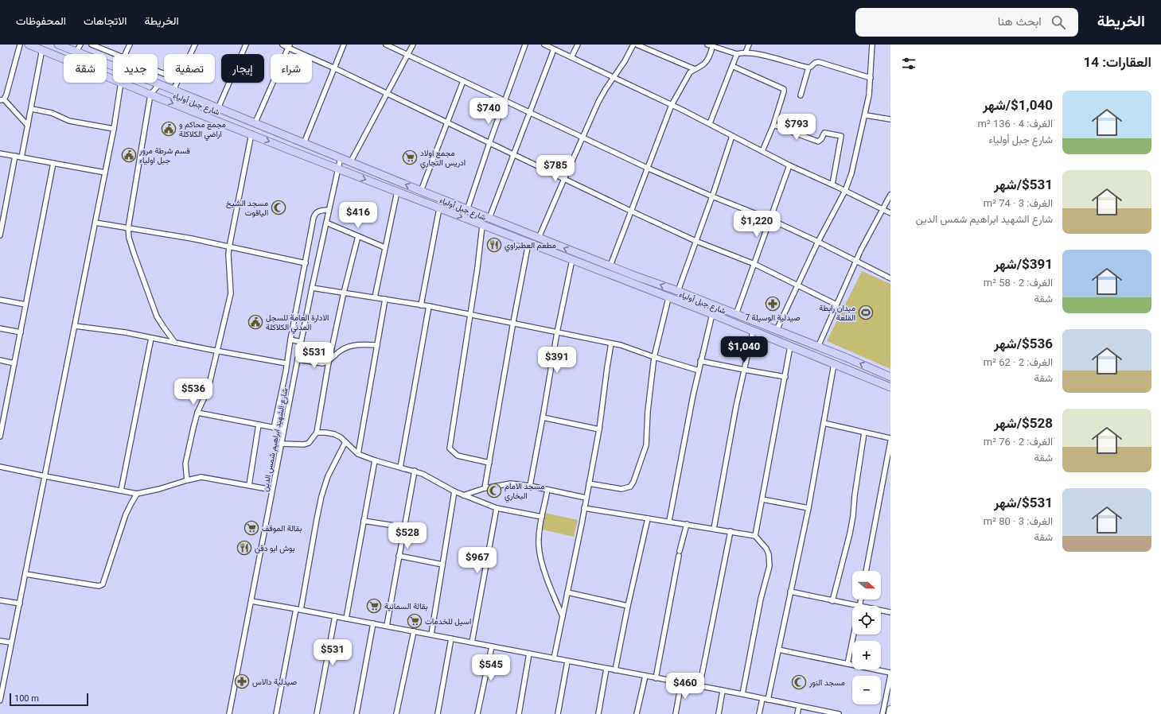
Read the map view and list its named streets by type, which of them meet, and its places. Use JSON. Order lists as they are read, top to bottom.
{
  "streets": {
    "main road": ["شارع جبل أولياء"],
    "street": ["شارع الشهيد ابراهيم شمس الدين"]
  },
  "crossings": [
    ["شارع جبل أولياء", "شارع الشهيد ابراهيم شمس الدين"]
  ],
  "places": {
    "public building": ["مجمع محاكم و اراضي الكلاكلة", "قسم شرطة مرور جبل اولياء", "الادارة العامة للسجل المدني الكلاكلة"],
    "supermarket": [
      "مجمع اولاد ادريس التجاري",
      "بقالة الموقف",
      "بقالة السمانية",
      "اسيل للخدمات"
    ],
    "mosque": ["مسجد الشيخ الياقوت", "مسجد الامام البخاري", "مسجد النور"],
    "restaurant": ["مطعم العطبراوي", "بوش ابو دقن"],
    "pharmacy": ["صيدلية الوسيلة 7", "صيدلية دالاس"],
    "sports": ["ميدان رابطة القلعة"]
  },
  "scale_bar": "100 m",
  "north": "right",
  "page": {
    "header": "الخريطة",
    "search": "ابحث هنا",
    "nav": ["الخريطة", "الاتجاهات", "المحفوظات"],
    "heading": "العقارات: 14",
    "chip": [
      "شراء",
      "إيجار",
      "تصفية",
      "جديد",
      "شقة"
    ],
    "list": [
      {
        "name": "$1,040/شهر",
        "note": "الغرف: 4 · 136 m² · شارع جبل أولياء"
      },
      {
        "name": "$531/شهر",
        "note": "الغرف: 3 · 74 m² · شارع الشهيد ابراهيم شمس الدين"
      },
      {
        "name": "$391/شهر",
        "note": "الغرف: 2 · 58 m² · شقة"
      },
      {
        "name": "$536/شهر",
        "note": "الغرف: 2 · 62 m² · شقة"
      },
      {
        "name": "$528/شهر",
        "note": "الغرف: 2 · 76 m² · شقة"
      },
      {
        "name": "$531/شهر",
        "note": "الغرف: 3 · 80 m² · شقة"
      }
    ],
    "price": [
      "$740",
      "$793",
      "$785",
      "$416",
      "$1,220",
      "$1,040",
      "$531",
      "$391",
      "$536",
      "$528",
      "$967",
      "$531",
      "$545",
      "$460"
    ],
    "map_buttons": ["+", "−"],
    "scale": "100 m"
  }
}
